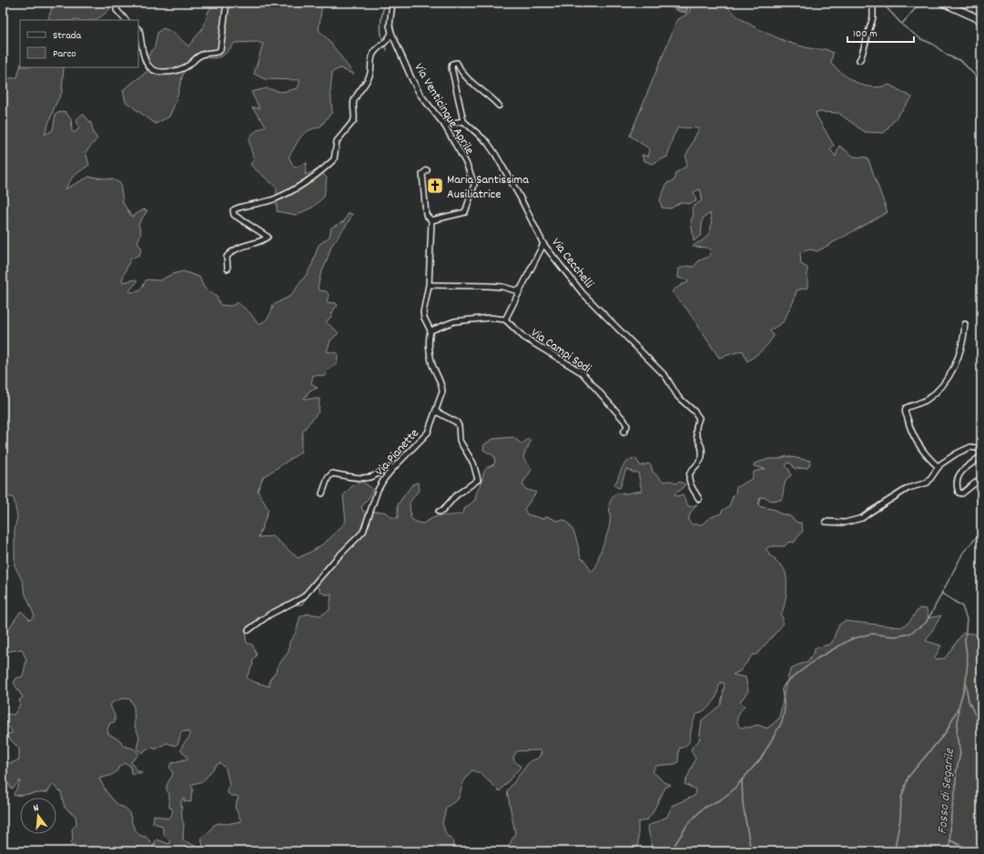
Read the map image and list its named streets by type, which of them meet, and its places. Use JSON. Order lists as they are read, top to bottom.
{
  "streets": {
    "street": [
      "Via Venticinque Aprile",
      "Via Cecchelli",
      "Via Campi Sodi",
      "Via Pianette"
    ]
  },
  "water": ["Fosso di Segarile"],
  "places": {
    "church": ["Maria Santissima Ausiliatrice"]
  },
  "legend": ["Strada", "Parco"],
  "scale_bar": "100 m",
  "north": "top"
}
